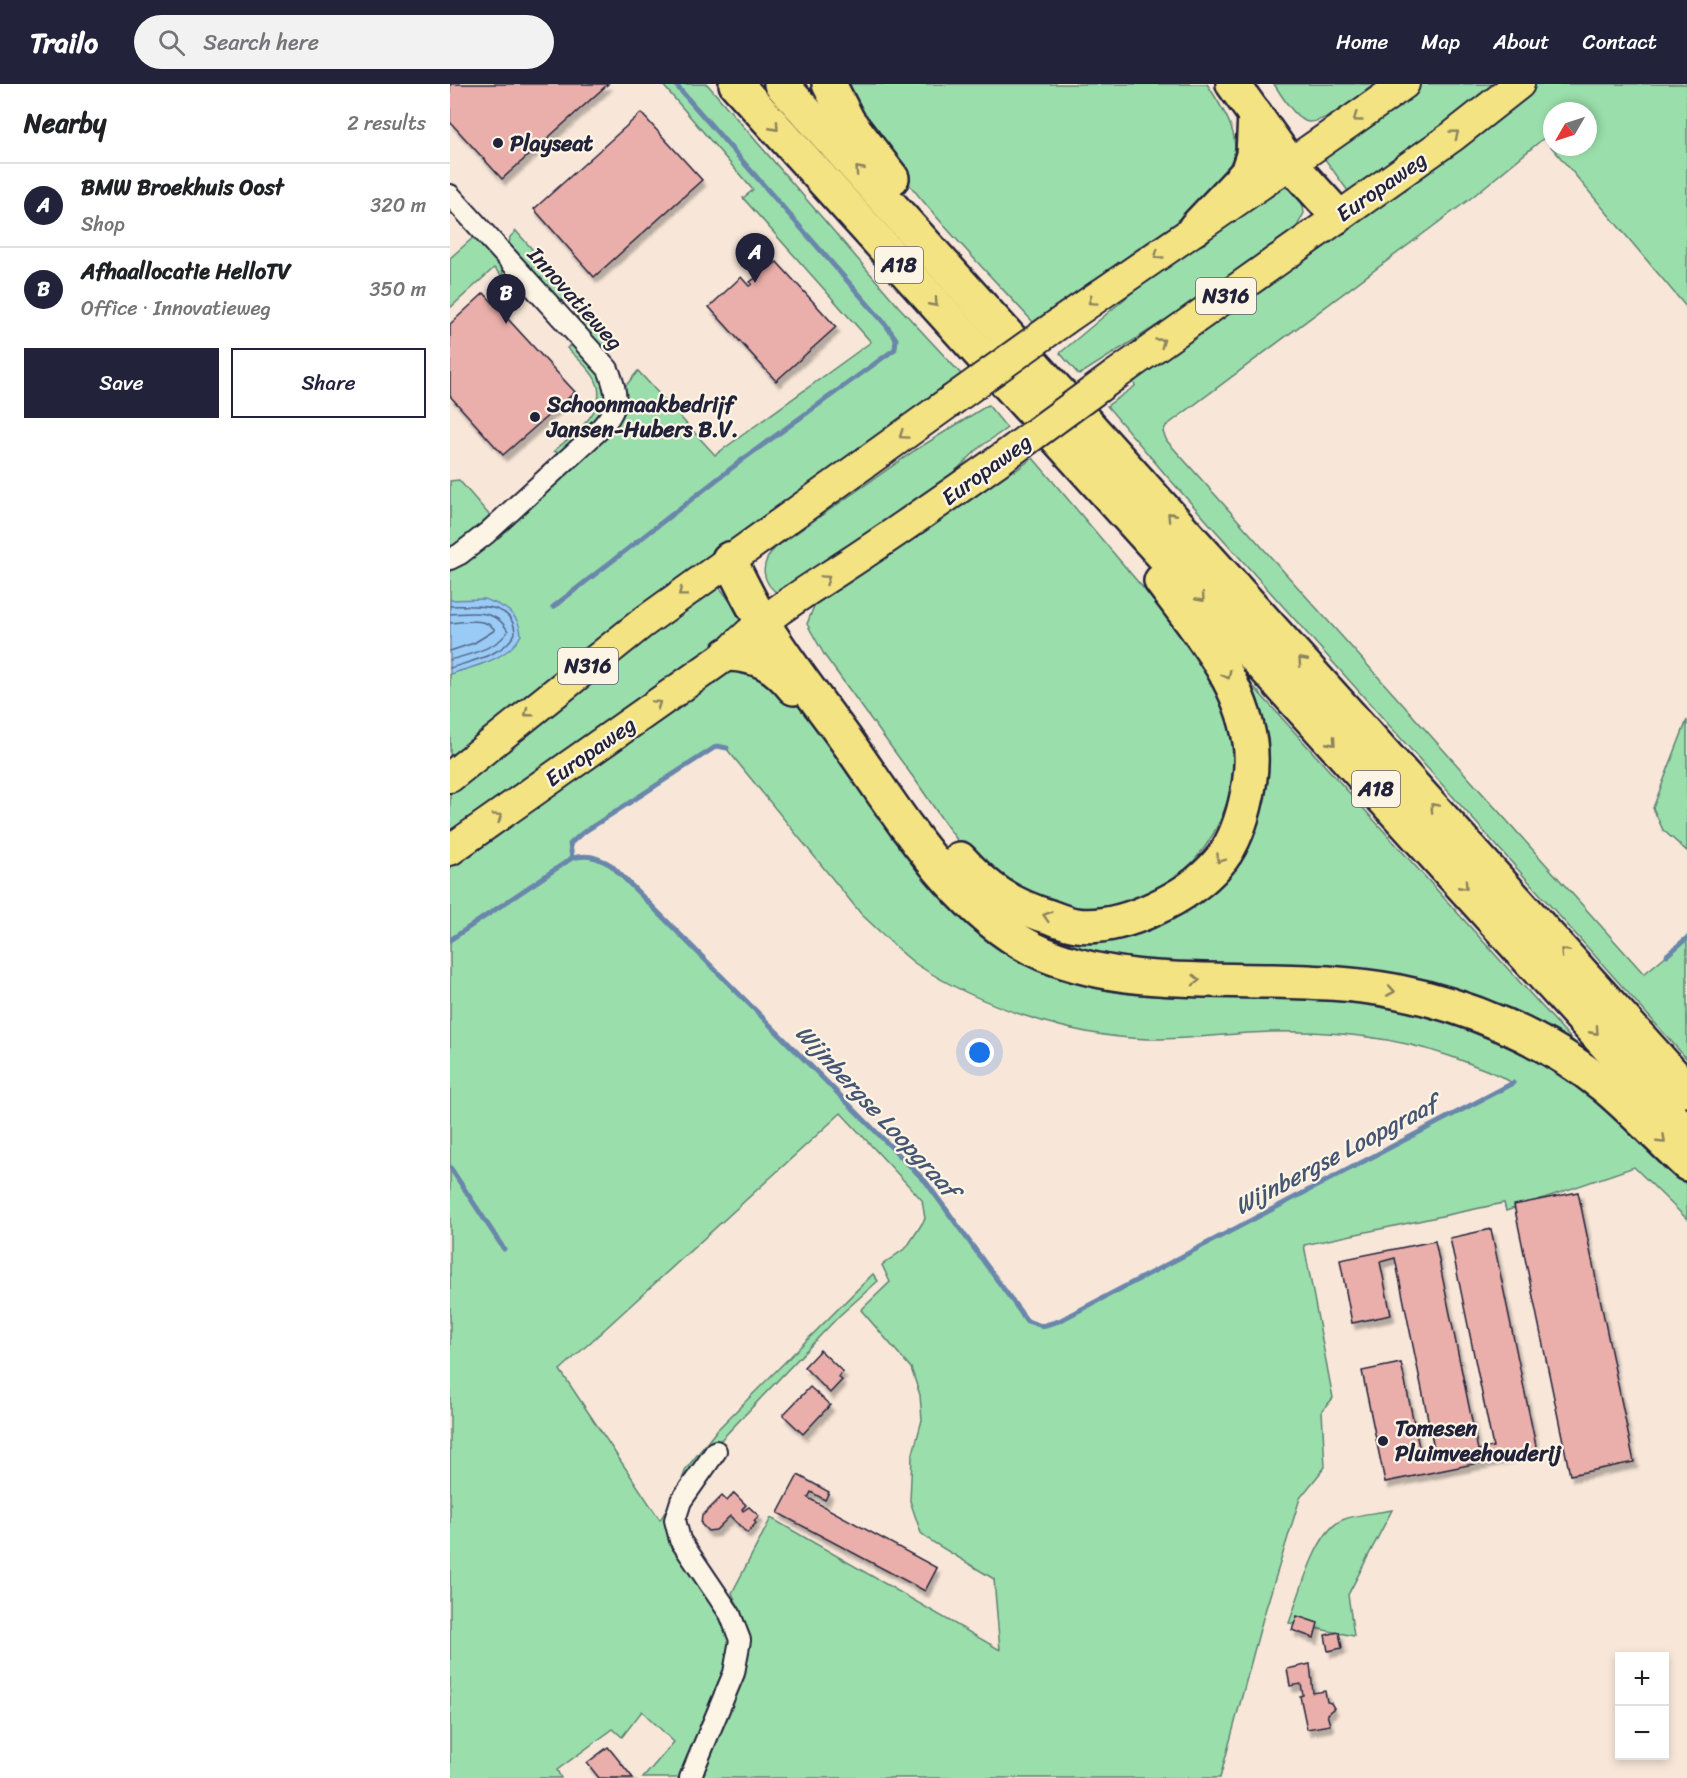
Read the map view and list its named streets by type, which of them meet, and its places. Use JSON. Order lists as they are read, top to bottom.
{
  "streets": {
    "highway": ["A18"],
    "main road": ["Europaweg", "N316"],
    "street": ["Innovatieweg"]
  },
  "crossings": [
    ["Europaweg", "A18"],
    ["A18", "N316"]
  ],
  "water": ["Wijnbergse Loopgraaf"],
  "places": ["Playseat", "Schoonmaakbedrijf Jansen-Hubers B.V.", "Tomesen Pluimveehouderij"],
  "north": "bottom left",
  "page": {
    "header": "Trailo",
    "search": "Search here",
    "nav": [
      "Home",
      "Map",
      "About",
      "Contact"
    ],
    "heading": ["Nearby", "2 results"],
    "list": [
      {
        "mark": "A",
        "name": "BMW Broekhuis Oost",
        "note": "Shop",
        "value": "320 m"
      },
      {
        "mark": "B",
        "name": "Afhaallocatie HelloTV",
        "note": "Office · Innovatieweg",
        "value": "350 m"
      }
    ],
    "pins": ["A", "B"],
    "buttons": ["Save", "Share"],
    "map_buttons": ["+", "−"]
  }
}
